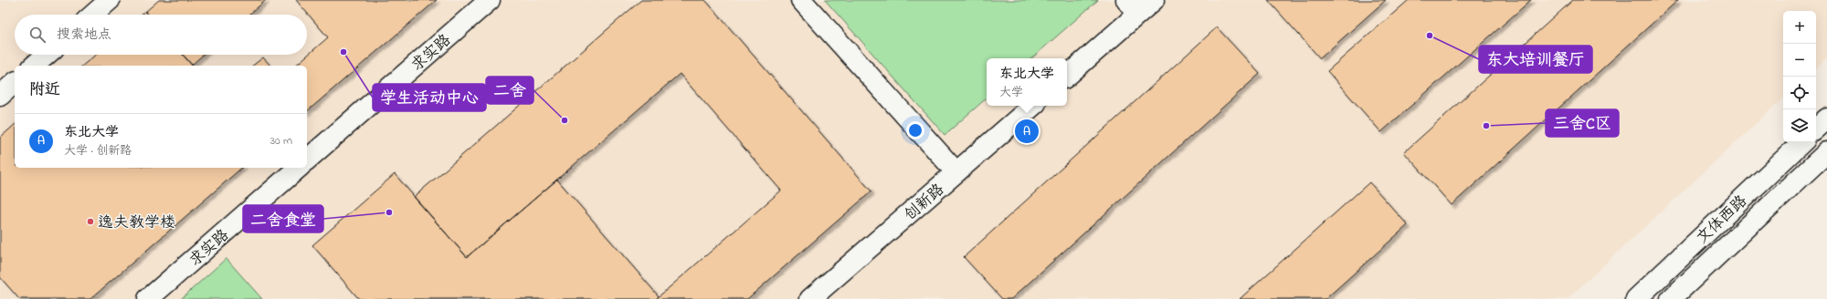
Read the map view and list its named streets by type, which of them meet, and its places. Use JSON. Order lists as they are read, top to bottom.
{
  "streets": {
    "street": ["求实路", "创新路", "文体西路"]
  },
  "places": [
    "东大培训餐厅",
    "学生活动中心",
    "二舍",
    "三舍C区",
    "二舍食堂",
    "逸夫教学楼"
  ],
  "page": {
    "map_buttons": ["+", "−"],
    "search": "搜索地点",
    "popup": ["东北大学", "大学"],
    "heading": "附近",
    "list": [
      {
        "mark": "A",
        "name": "东北大学",
        "note": "大学 · 创新路",
        "value": "30 m"
      }
    ],
    "pins": "A"
  }
}
